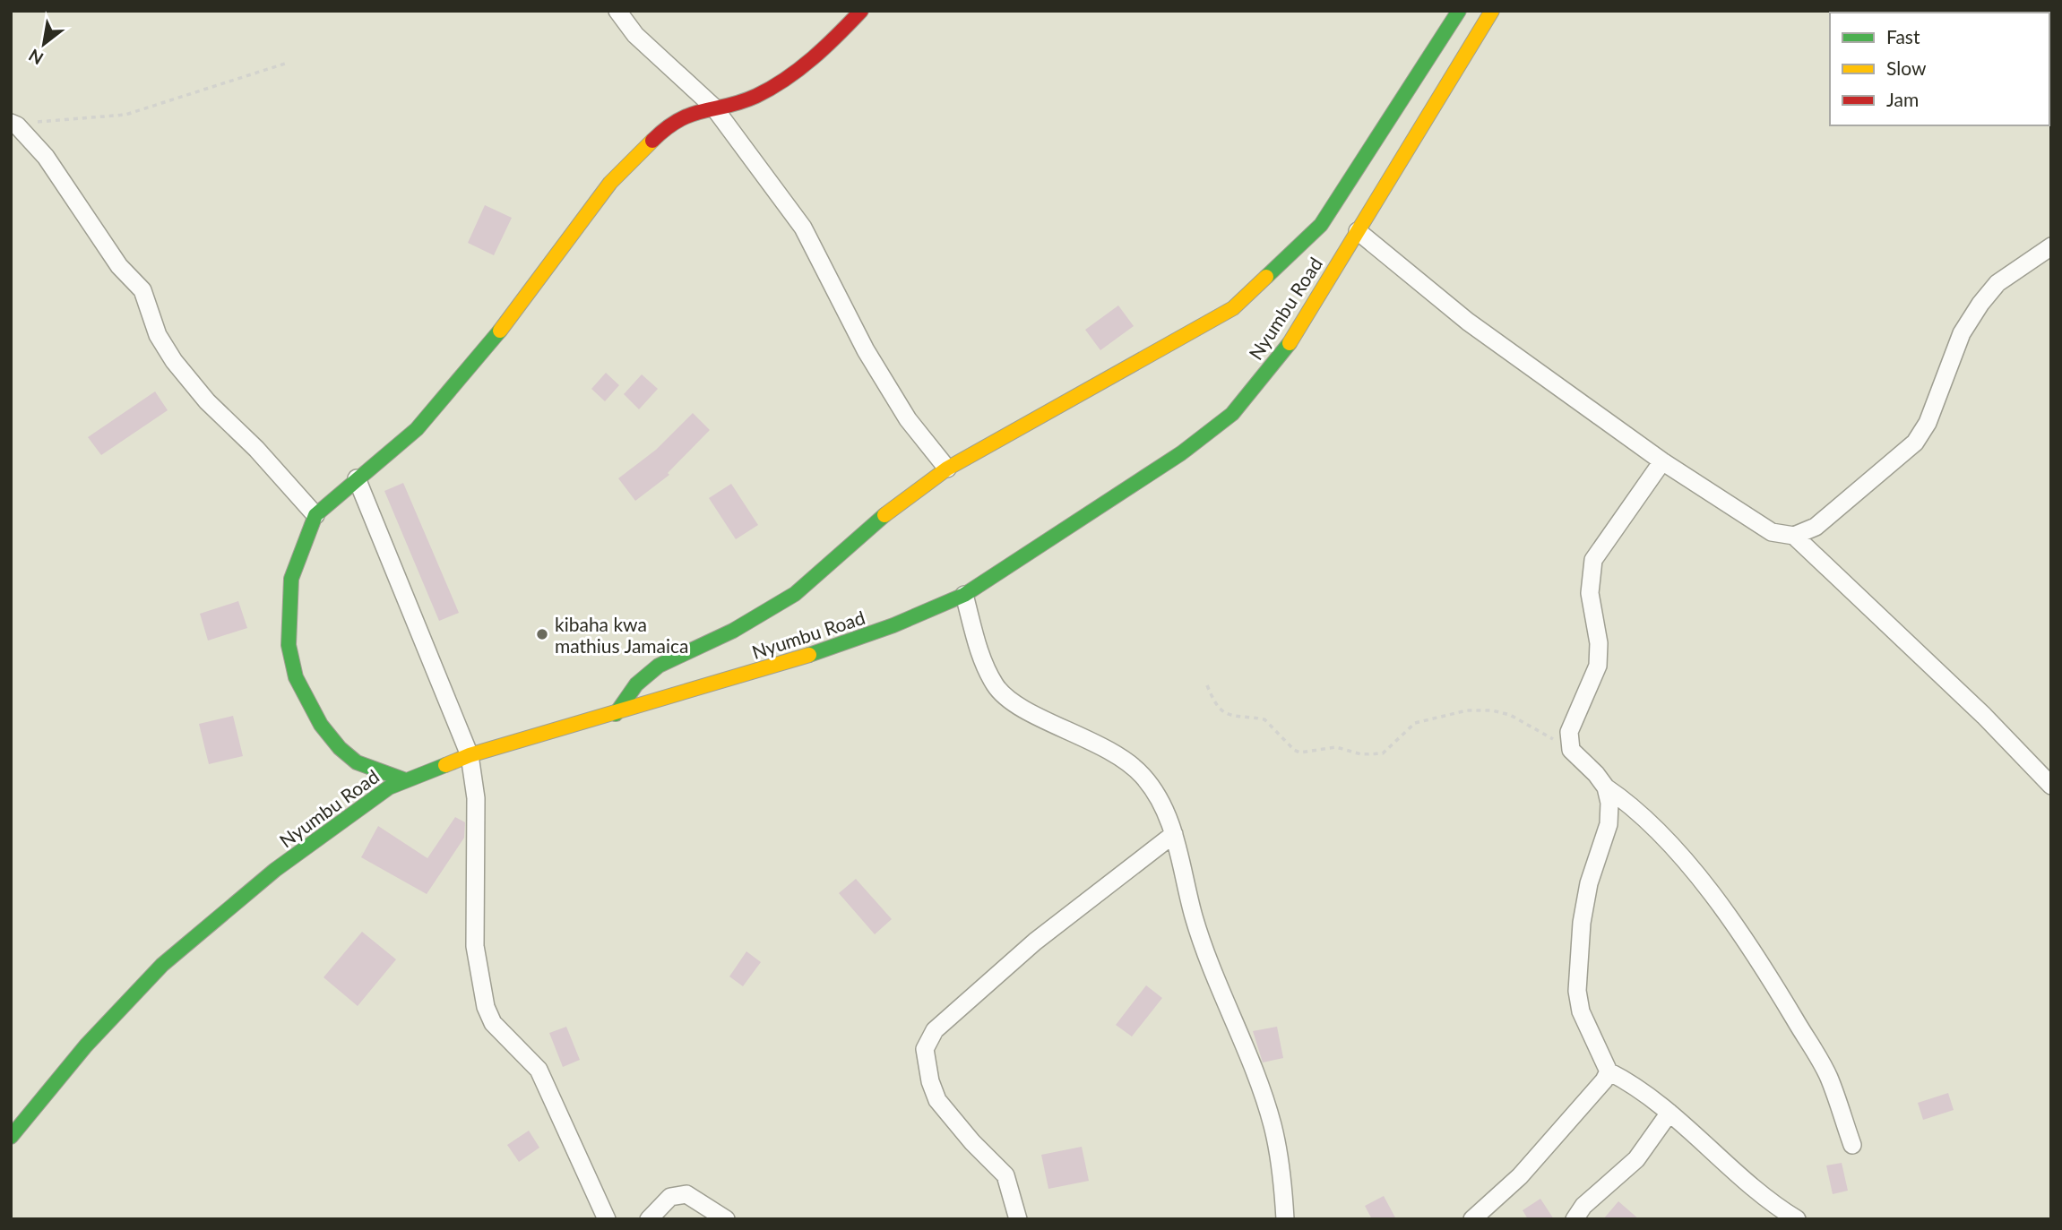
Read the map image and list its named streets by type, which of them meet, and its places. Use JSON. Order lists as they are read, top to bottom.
{
  "streets": {
    "street": ["Nyumbu Road"]
  },
  "places": ["kibaha kwa mathius Jamaica"],
  "legend": ["Fast", "Slow", "Jam"],
  "north": "bottom left"
}
